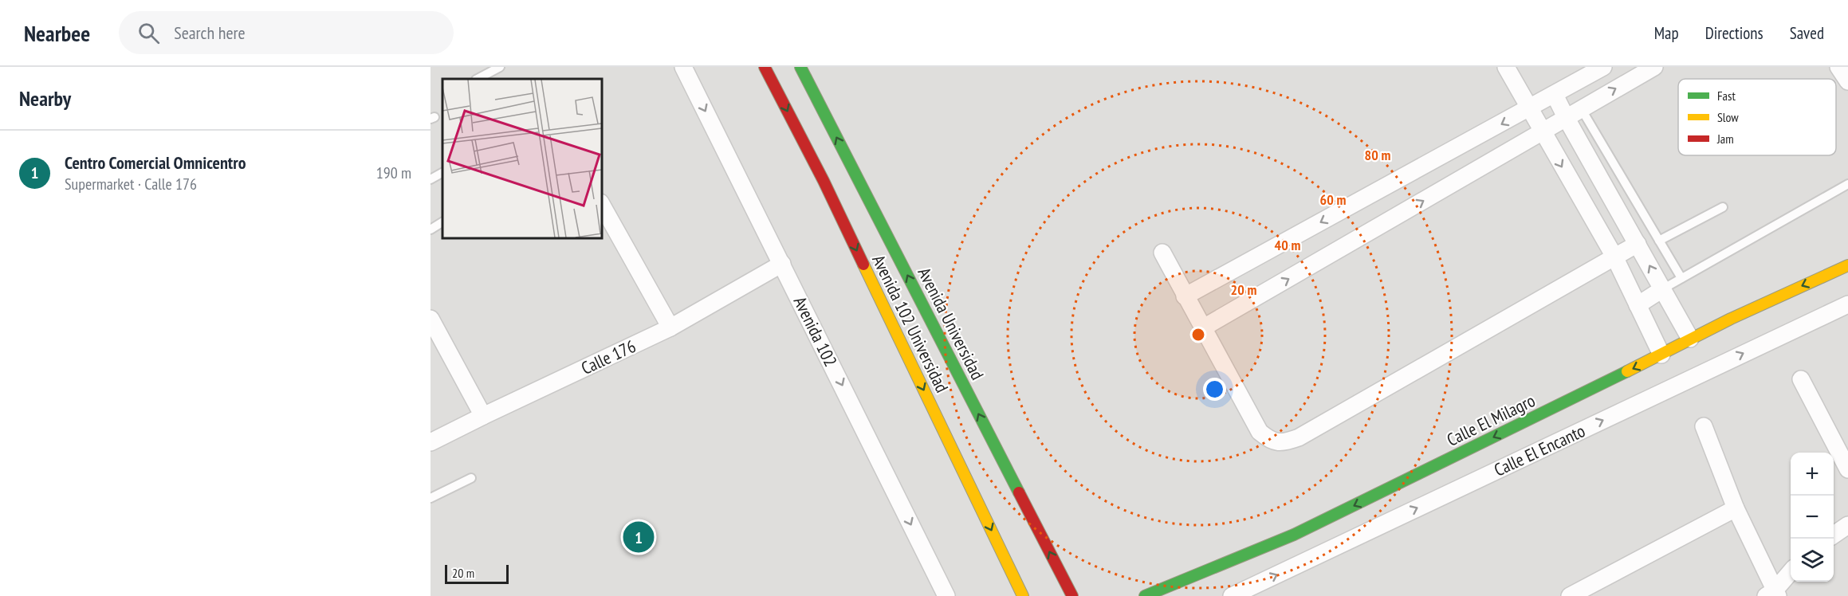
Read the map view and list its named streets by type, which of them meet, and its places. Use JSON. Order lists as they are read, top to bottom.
{
  "streets": {
    "main road": ["Avenida 102 Universidad", "Avenida Universidad", "Calle El Milagro"],
    "street": ["Avenida 102", "Calle 176", "Calle El Encanto"]
  },
  "crossings": [
    ["Avenida 102", "Calle 176"]
  ],
  "one_way": [
    "Avenida 102 Universidad",
    "Avenida Universidad",
    "Avenida 102",
    "Calle El Milagro"
  ],
  "legend": ["Fast", "Slow", "Jam"],
  "scale_bar": "20 m",
  "page": {
    "header": "Nearbee",
    "search": "Search here",
    "nav": ["Map", "Directions", "Saved"],
    "heading": "Nearby",
    "list": [
      {
        "mark": "1",
        "name": "Centro Comercial Omnicentro",
        "note": "Supermarket · Calle 176",
        "value": "190 m"
      }
    ],
    "map_buttons": ["+", "−"],
    "pins": "1",
    "scale": "20 m"
  },
  "rings": [
    "80 m",
    "60 m",
    "40 m",
    "20 m"
  ]
}
